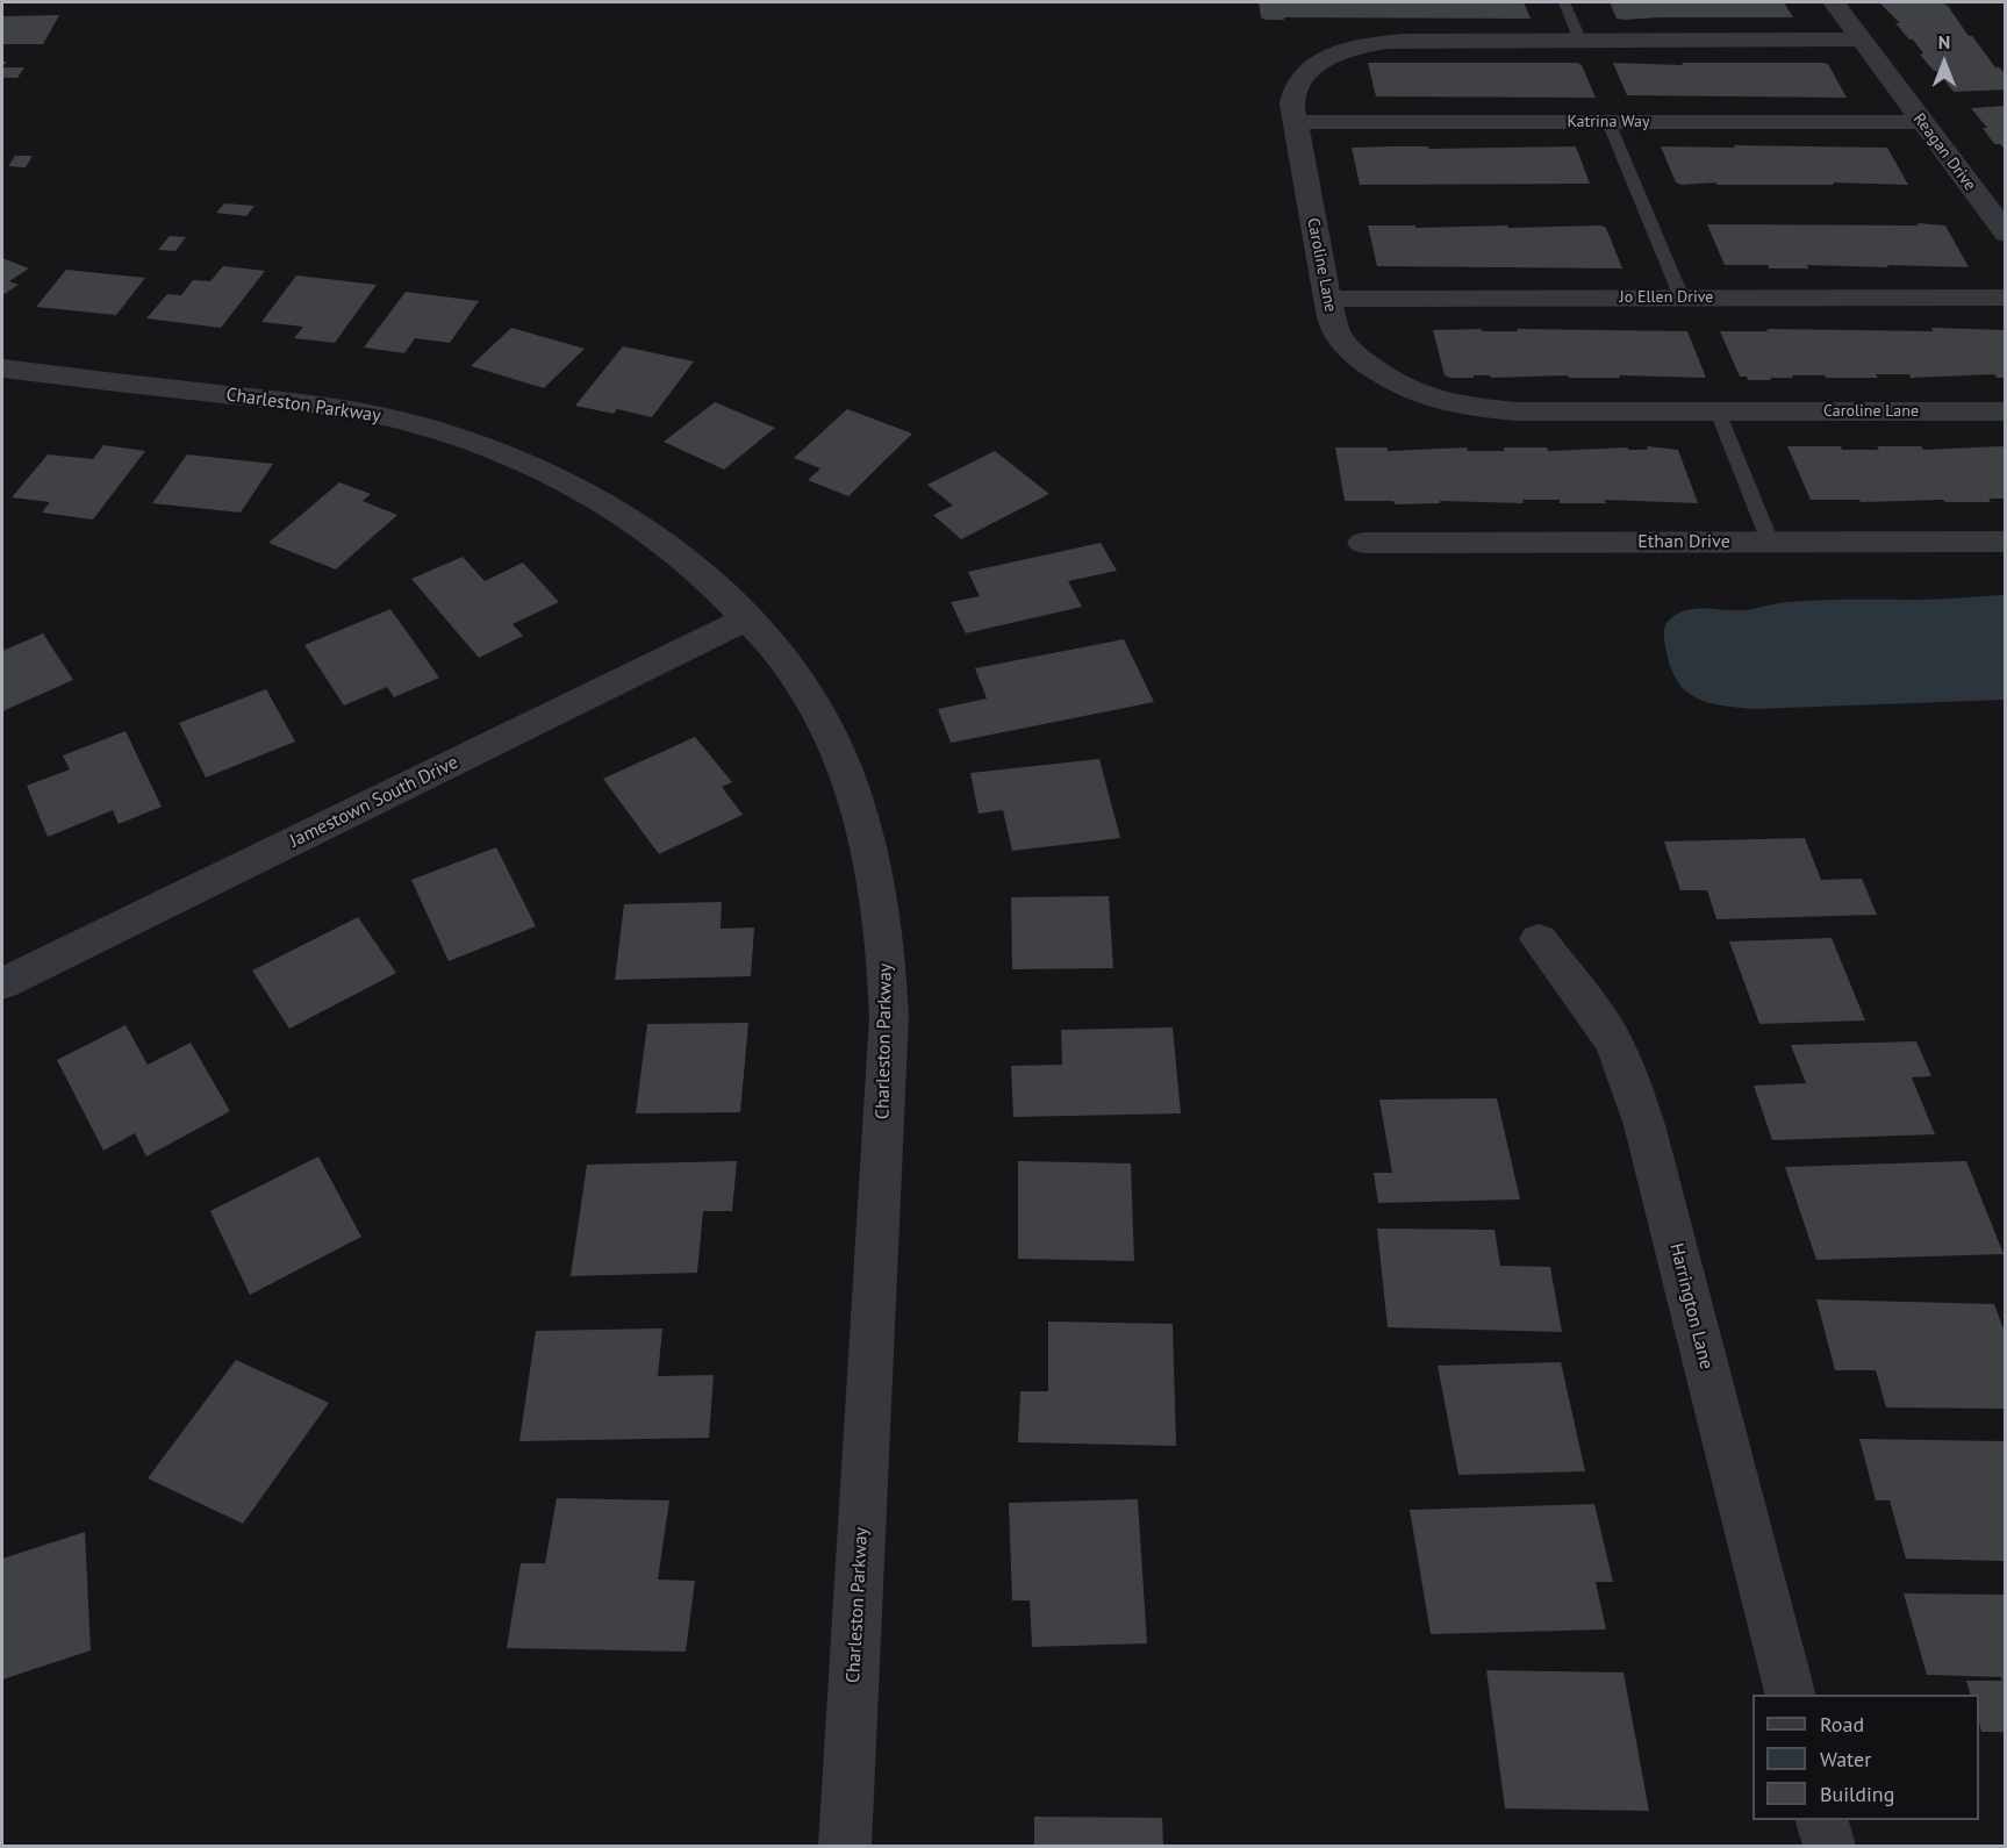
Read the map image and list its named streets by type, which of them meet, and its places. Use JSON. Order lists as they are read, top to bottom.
{
  "streets": {
    "street": [
      "Katrina Way",
      "Reagan Drive",
      "Caroline Lane",
      "Jo Ellen Drive",
      "Charleston Parkway",
      "Ethan Drive",
      "Jamestown South Drive",
      "Harrington Lane"
    ]
  },
  "crossings": [
    ["Katrina Way", "Reagan Drive"],
    ["Katrina Way", "Caroline Lane"],
    ["Reagan Drive", "Caroline Lane"],
    ["Caroline Lane", "Jo Ellen Drive"],
    ["Charleston Parkway", "Jamestown South Drive"]
  ],
  "legend": ["Road", "Water", "Building"],
  "north": "top"
}
